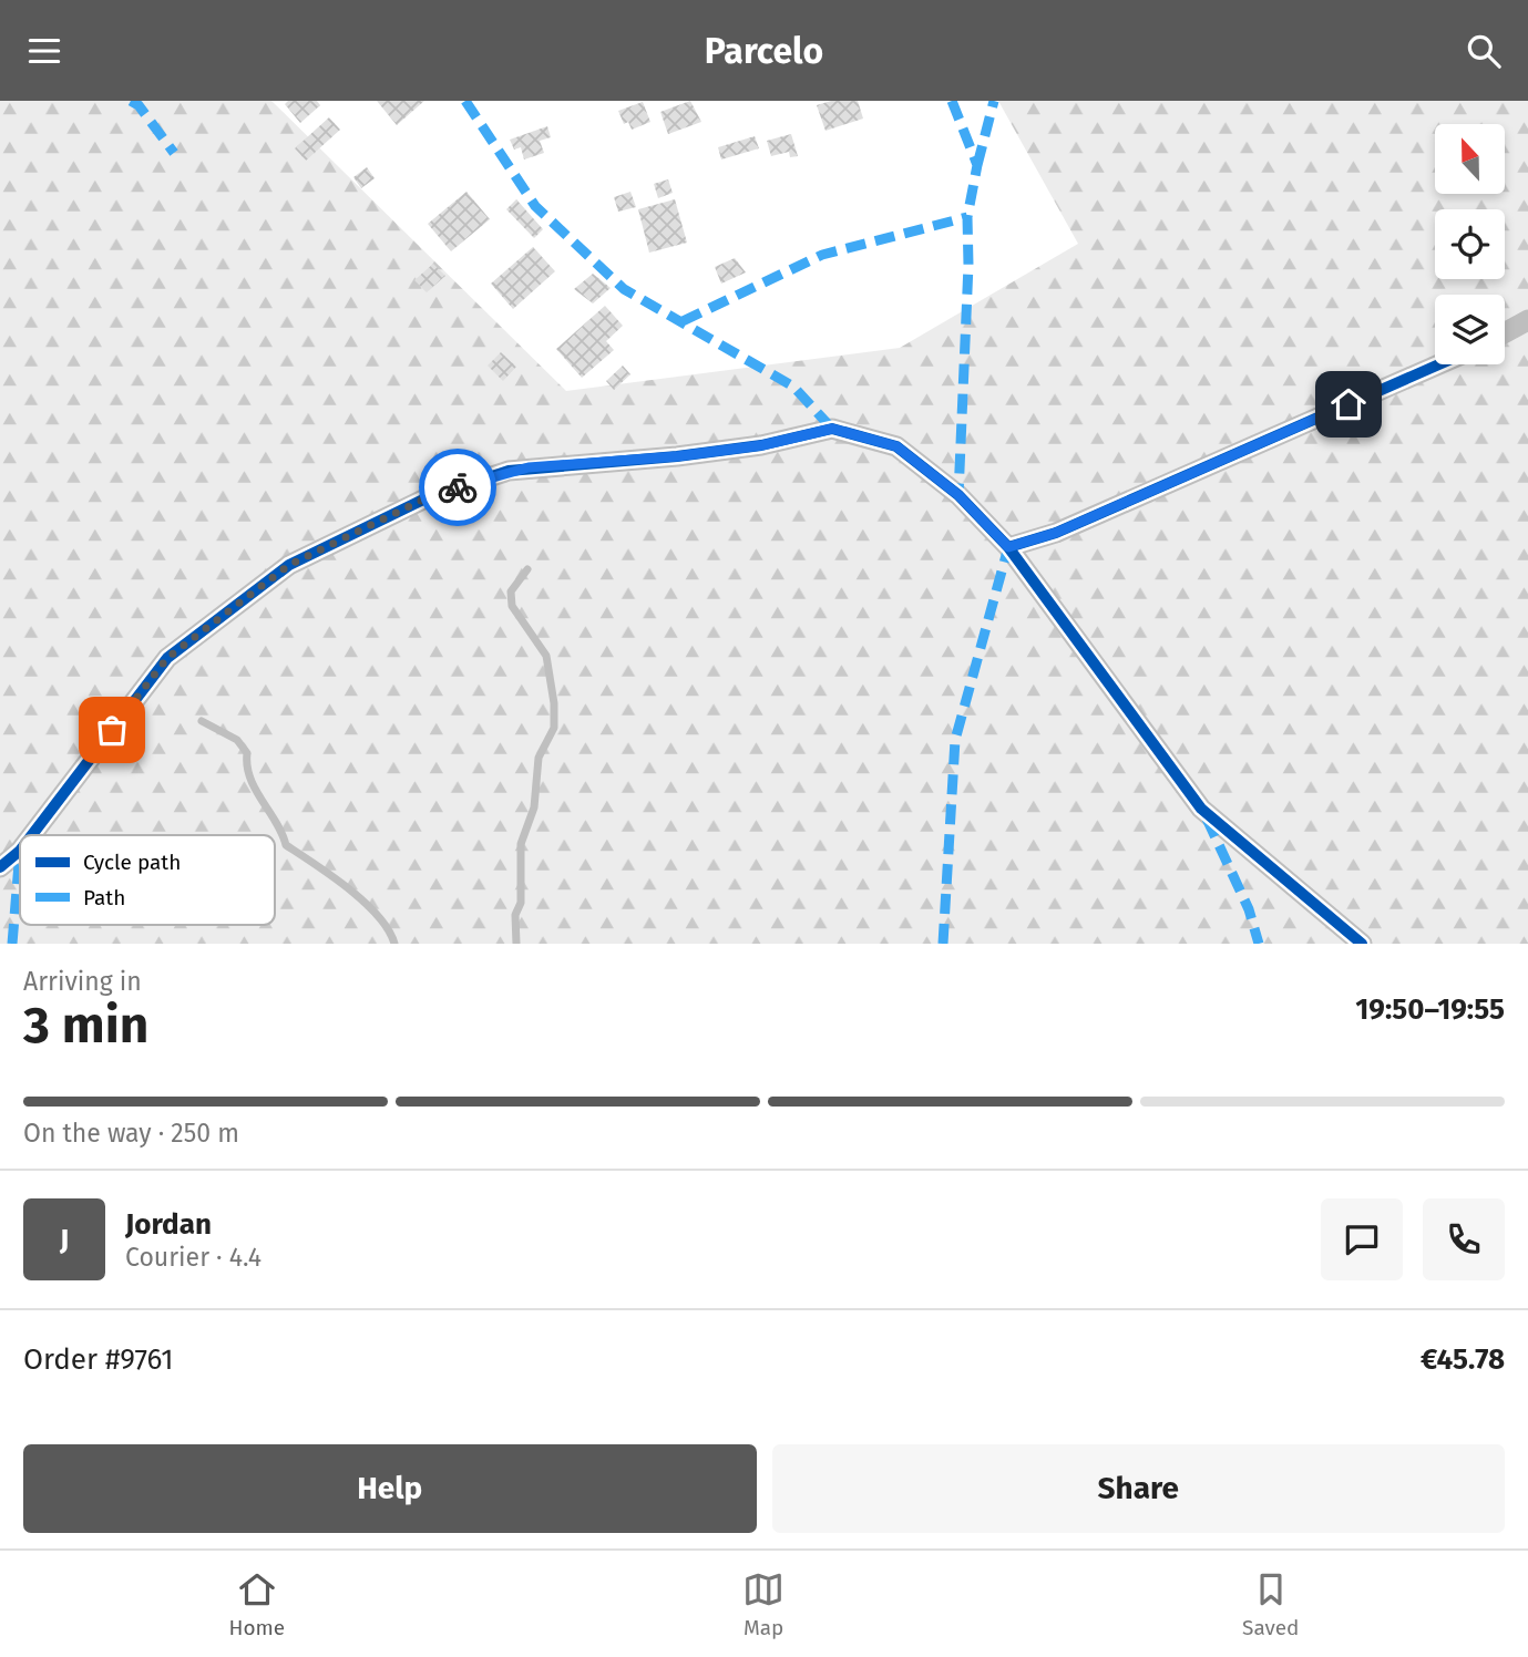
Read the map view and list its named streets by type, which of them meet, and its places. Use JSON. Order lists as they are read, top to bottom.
{
  "legend": ["Cycle path", "Path"],
  "north": "top",
  "page": {
    "header": "Parcelo",
    "heading": ["3 min", "Arriving in", "19:50–19:55"],
    "panel": [
      "Jordan",
      "Courier · 4.4",
      "Order #9761",
      "€45.78"
    ],
    "bar": "On the way · 250 m",
    "round": "J",
    "buttons": ["Help", "Share"],
    "tabs": ["Home", "Map", "Saved"]
  }
}
